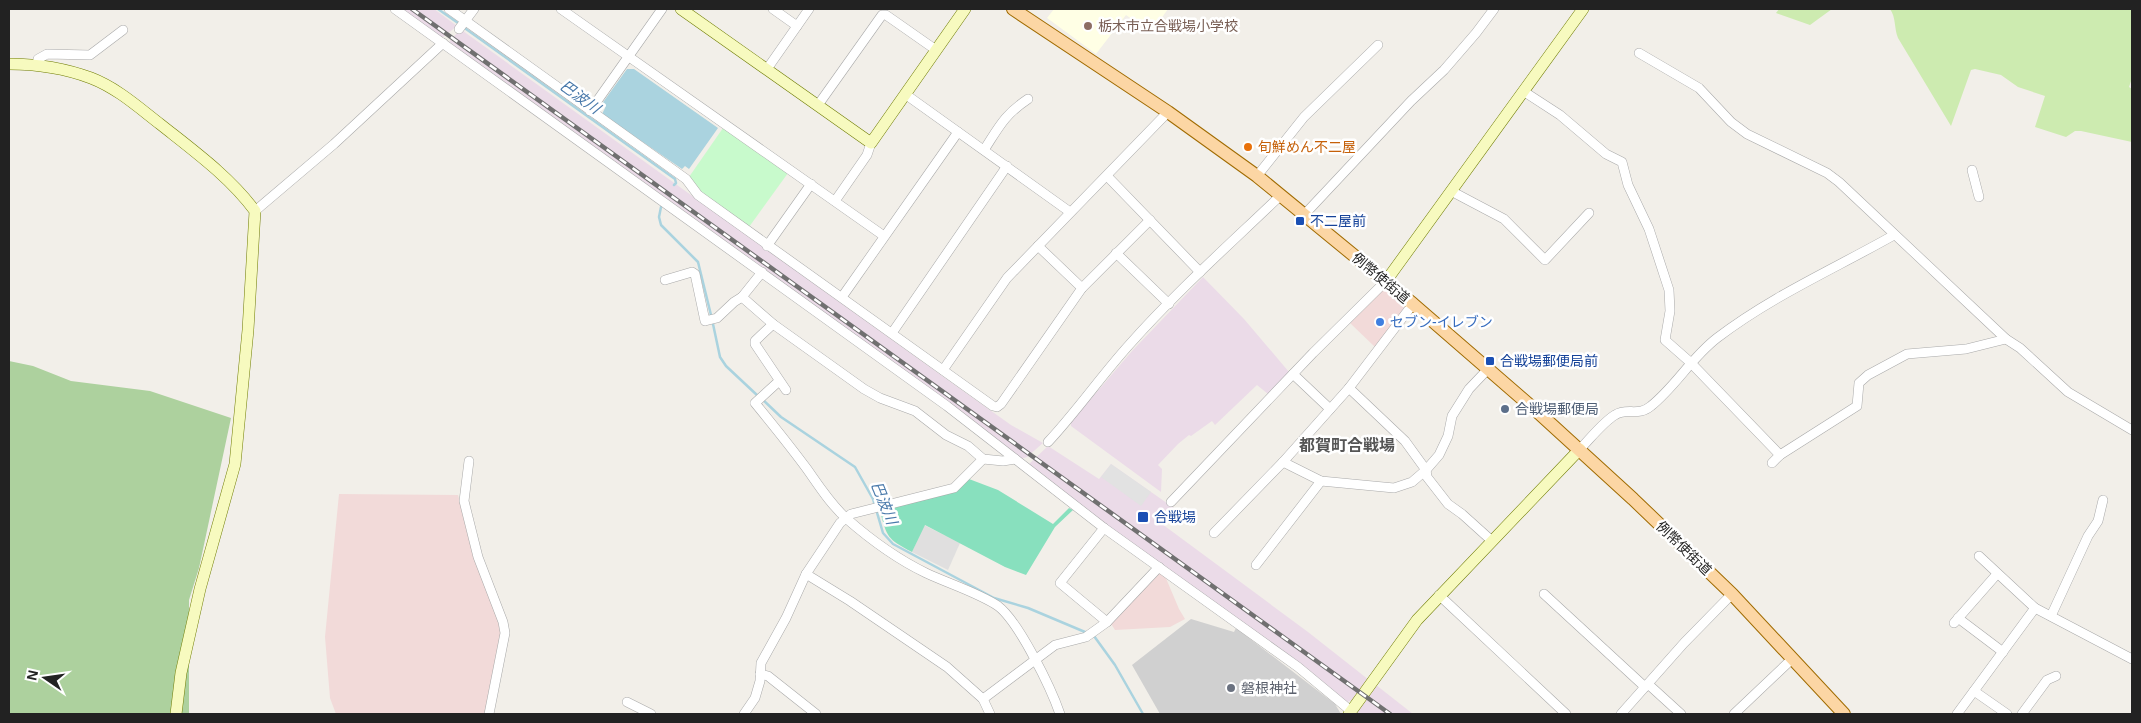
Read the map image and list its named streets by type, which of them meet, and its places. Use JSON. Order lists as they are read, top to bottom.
{
  "streets": {
    "main road": ["例幣使街道"]
  },
  "districts": ["都賀町合戦場"],
  "water": ["巴波川"],
  "places": {
    "other": [
      "栃木市立合戦場小学校",
      "旬鮮めん不二屋",
      "セブン-イレブン",
      "合戦場郵便局",
      "磐根神社"
    ],
    "transit": ["不二屋前", "合戦場郵便局前", "合戦場"]
  },
  "north": "left"
}
